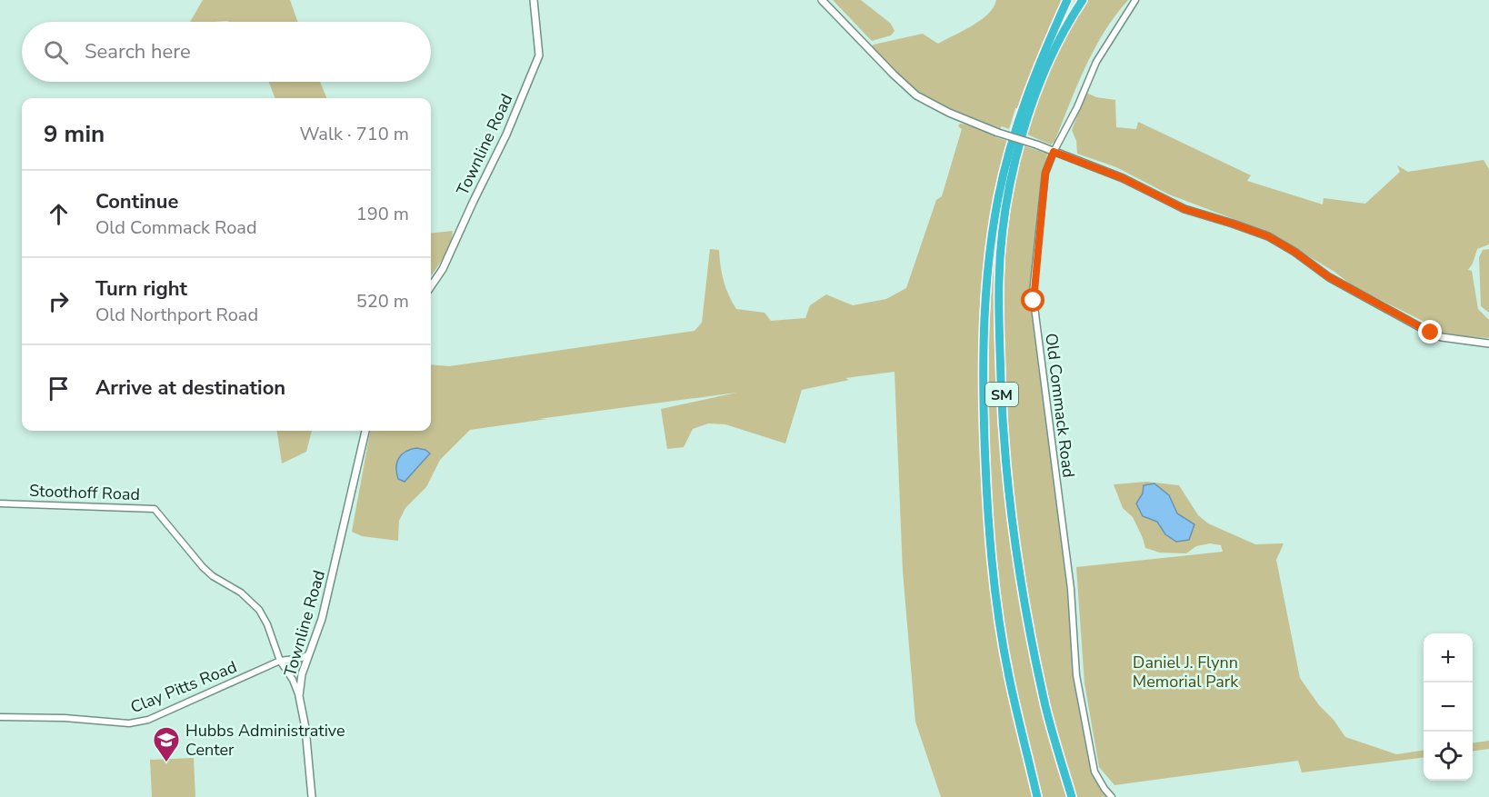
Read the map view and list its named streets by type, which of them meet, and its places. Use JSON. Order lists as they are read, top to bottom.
{
  "streets": {
    "highway": ["SM"],
    "main road": ["Townline Road"],
    "street": ["Old Commack Road", "Stoothoff Road", "Clay Pitts Road"]
  },
  "crossings": [
    ["Townline Road", "Stoothoff Road"],
    ["Townline Road", "Clay Pitts Road"],
    ["Stoothoff Road", "Clay Pitts Road"]
  ],
  "parks": ["Daniel J. Flynn Memorial Park"],
  "places": {
    "school or university": ["Hubbs Administrative Center"]
  },
  "page": {
    "search": "Search here",
    "heading": ["9 min", "Walk · 710 m"],
    "list": [
      ["Continue", "Old Commack Road", "190 m"],
      ["Turn right", "Old Northport Road", "520 m"],
      "Arrive at destination"
    ],
    "map_buttons": ["+", "−"]
  }
}
